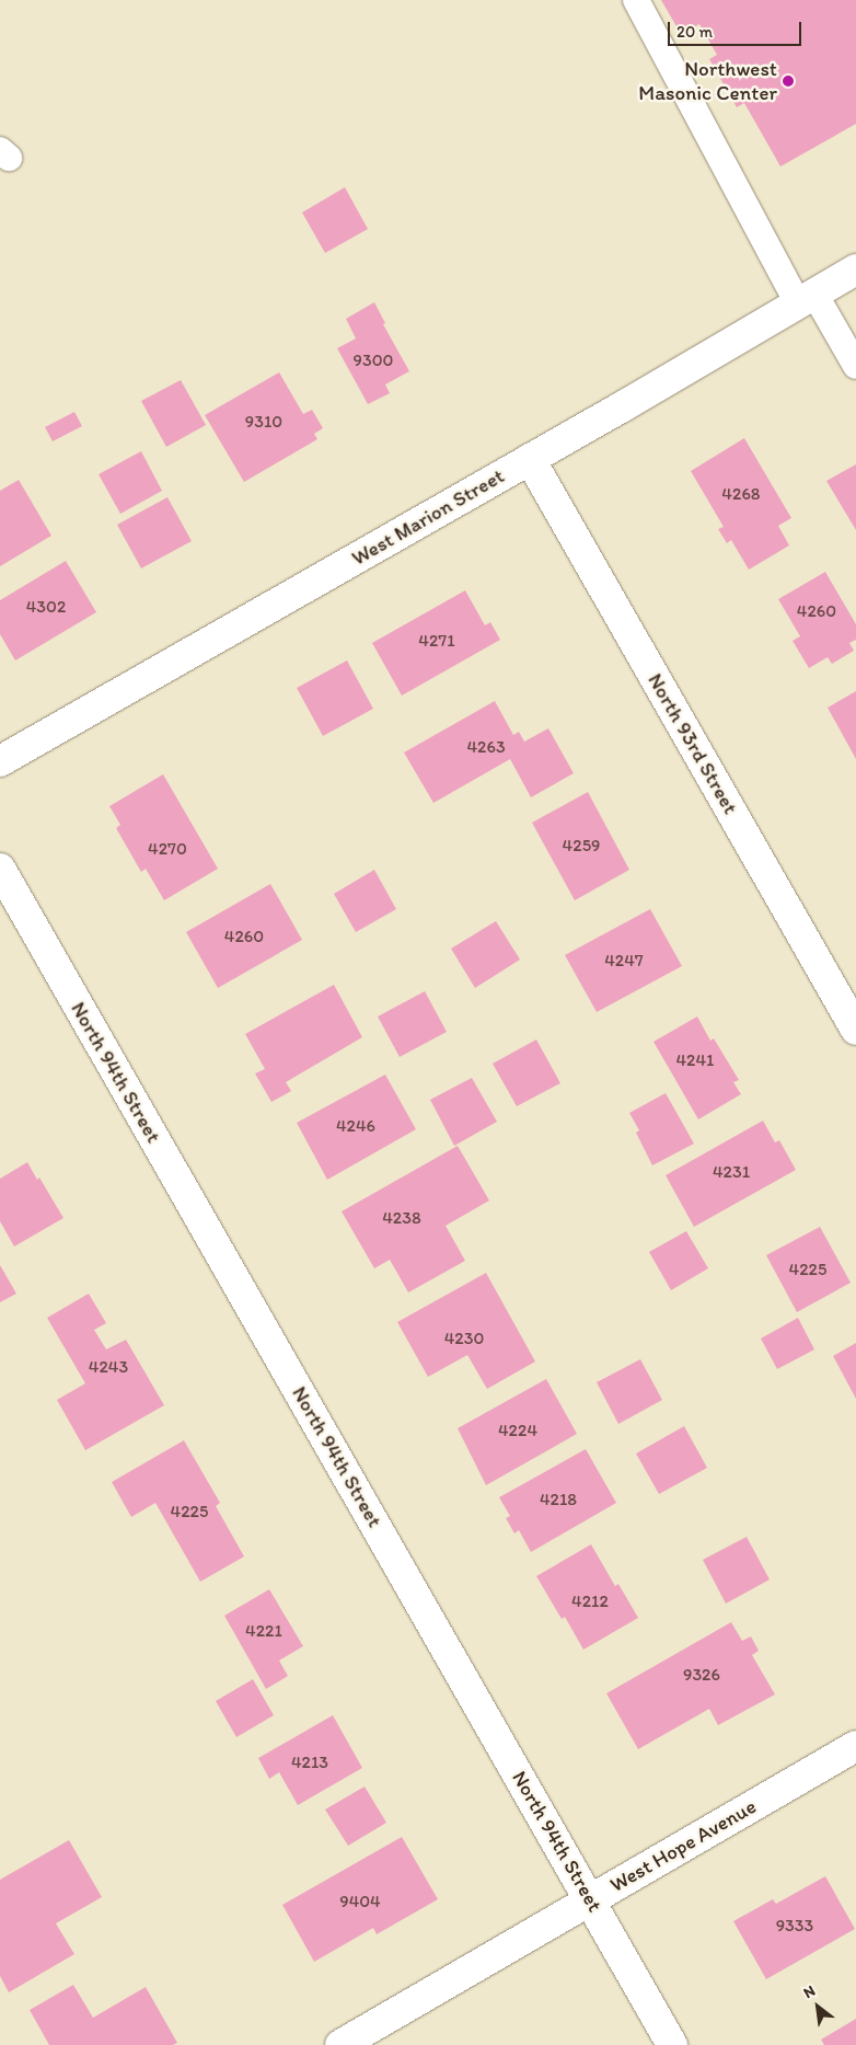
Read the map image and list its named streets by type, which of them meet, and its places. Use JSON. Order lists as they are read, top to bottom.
{
  "streets": {
    "street": [
      "West Marion Street",
      "North 93rd Street",
      "North 94th Street",
      "West Hope Avenue"
    ]
  },
  "crossings": [
    ["West Marion Street", "North 93rd Street"],
    ["North 94th Street", "West Hope Avenue"]
  ],
  "places": ["Northwest Masonic Center"],
  "house_numbers": [
    "9300",
    "9310",
    "4268",
    "4302",
    "4260",
    "4271",
    "4263",
    "4259",
    "4270",
    "4260",
    "4247",
    "4241",
    "4246",
    "4231",
    "4238",
    "4225",
    "4230",
    "4243",
    "4224",
    "4218",
    "4225",
    "4212",
    "4221",
    "9326",
    "4213",
    "9404",
    "9333"
  ],
  "scale_bar": "20 m",
  "north": "top left"
}
